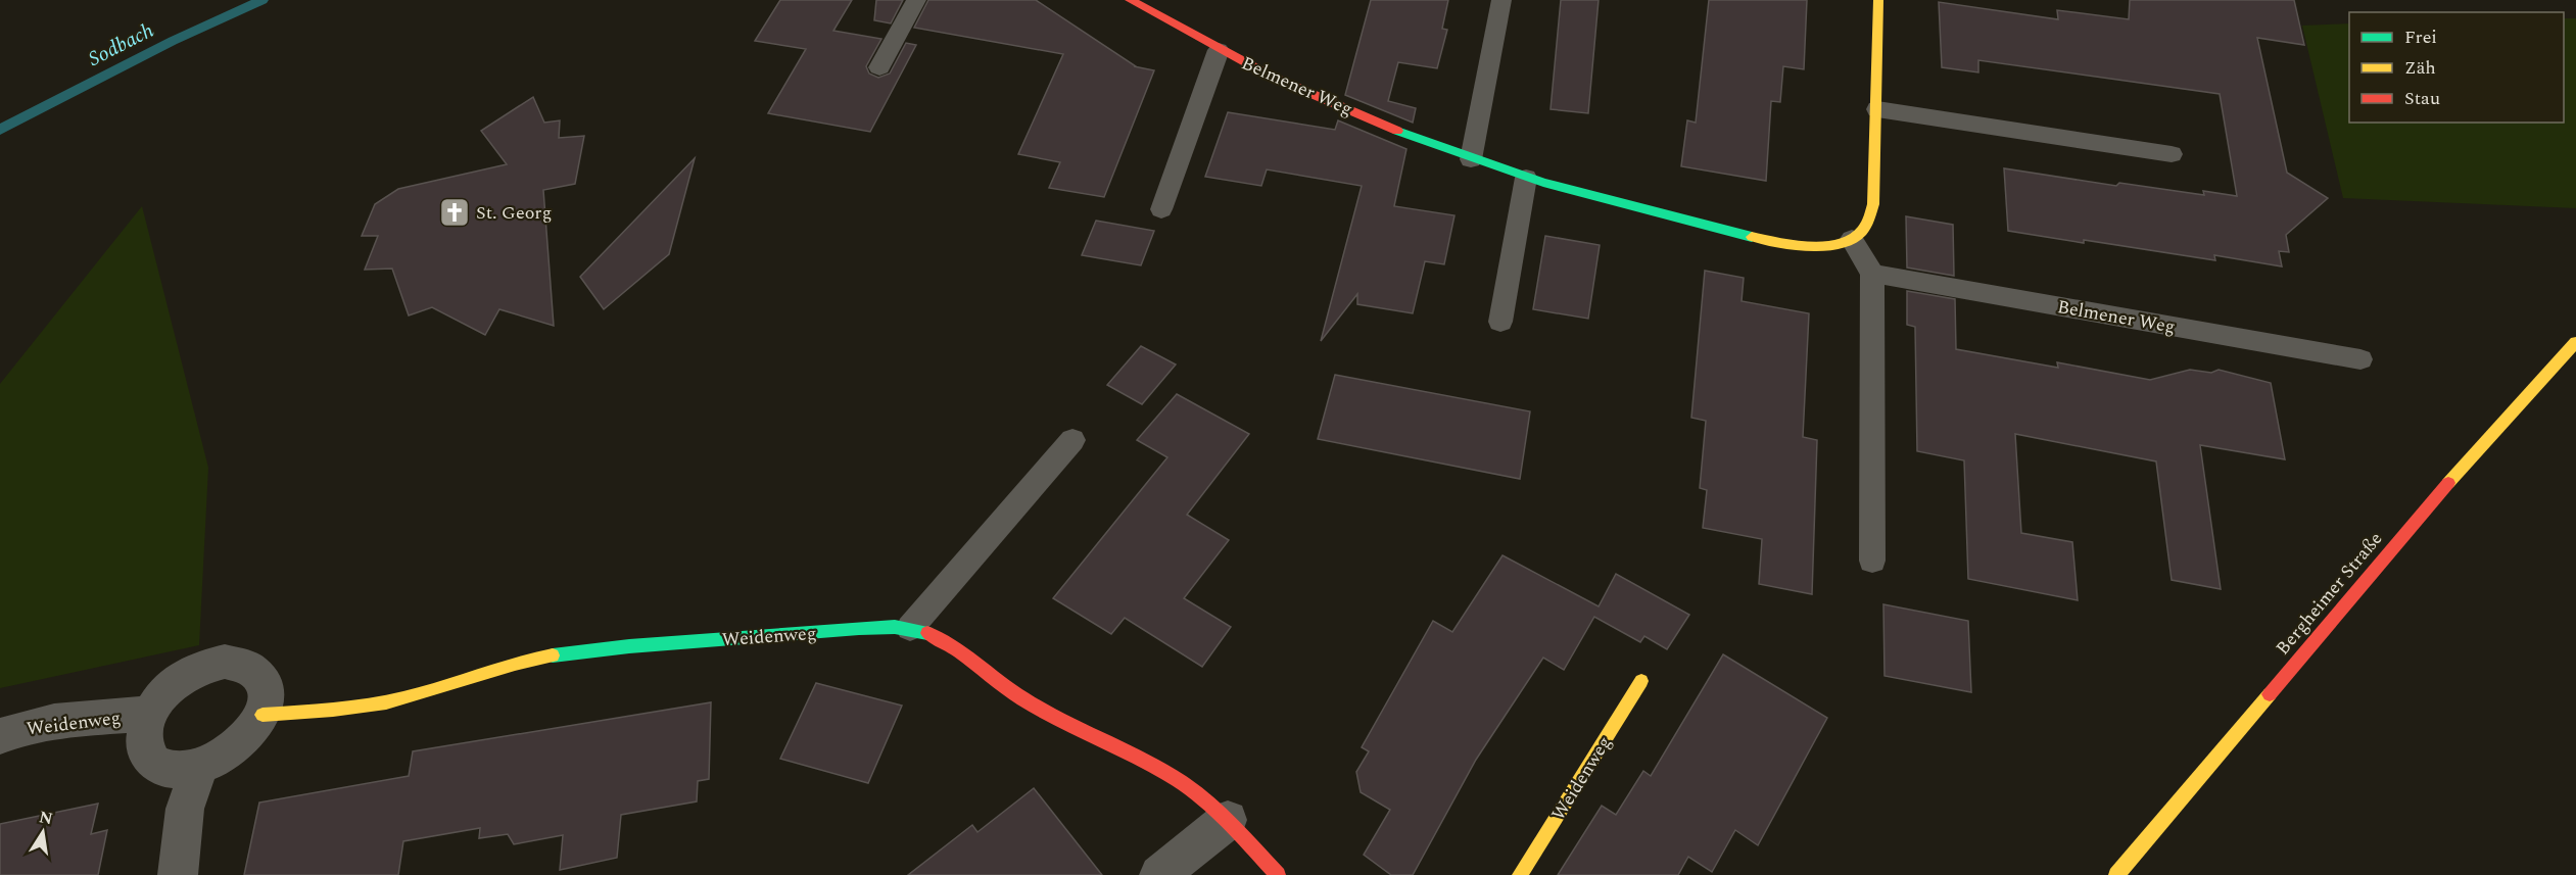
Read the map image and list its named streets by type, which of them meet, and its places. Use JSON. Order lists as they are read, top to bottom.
{
  "streets": {
    "street": ["Belmener Weg", "Bergheimer Straße", "Weidenweg"]
  },
  "water": ["Sodbach"],
  "places": {
    "church": ["St. Georg"]
  },
  "legend": ["Frei", "Zäh", "Stau"],
  "north": "top"
}
